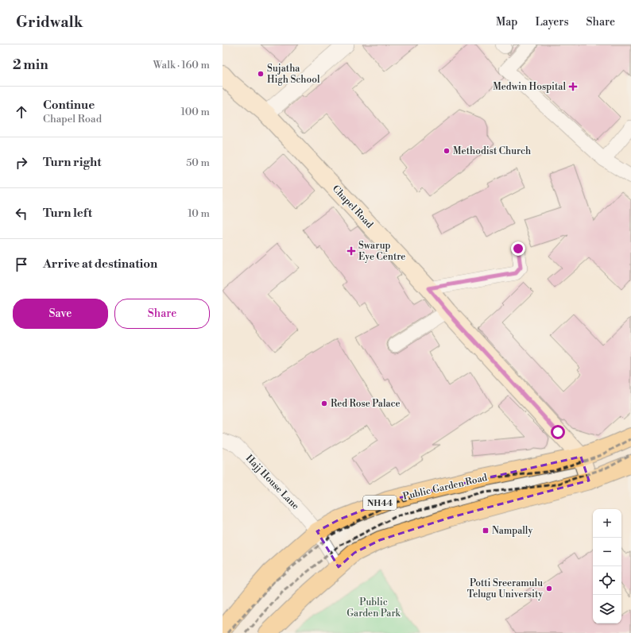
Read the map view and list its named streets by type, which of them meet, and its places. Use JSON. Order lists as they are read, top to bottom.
{
  "streets": {
    "highway": ["Public Garden Road", "NH44"],
    "main road": ["Chapel Road"],
    "street": ["Hajj House Lane"]
  },
  "crossings": [
    ["Chapel Road", "Public Garden Road"],
    ["Chapel Road", "NH44"],
    ["Hajj House Lane", "Public Garden Road"],
    ["Public Garden Road", "NH44"]
  ],
  "parks": ["Public Garden Park"],
  "places": {
    "other": [
      "Sujatha High School",
      "Methodist Church",
      "Red Rose Palace",
      "Potti Sreeramulu Telugu University"
    ],
    "health": ["Medwin Hospital", "Swarup Eye Centre"],
    "transit": ["Nampally"]
  },
  "page": {
    "header": "Gridwalk",
    "nav": ["Map", "Layers", "Share"],
    "heading": ["2 min", "Walk · 160 m"],
    "list": [
      ["Continue", "Chapel Road", "100 m"],
      ["Turn right", "50 m"],
      ["Turn left", "10 m"],
      "Arrive at destination"
    ],
    "buttons": ["Save", "Share"],
    "map_buttons": ["+", "−"]
  }
}
